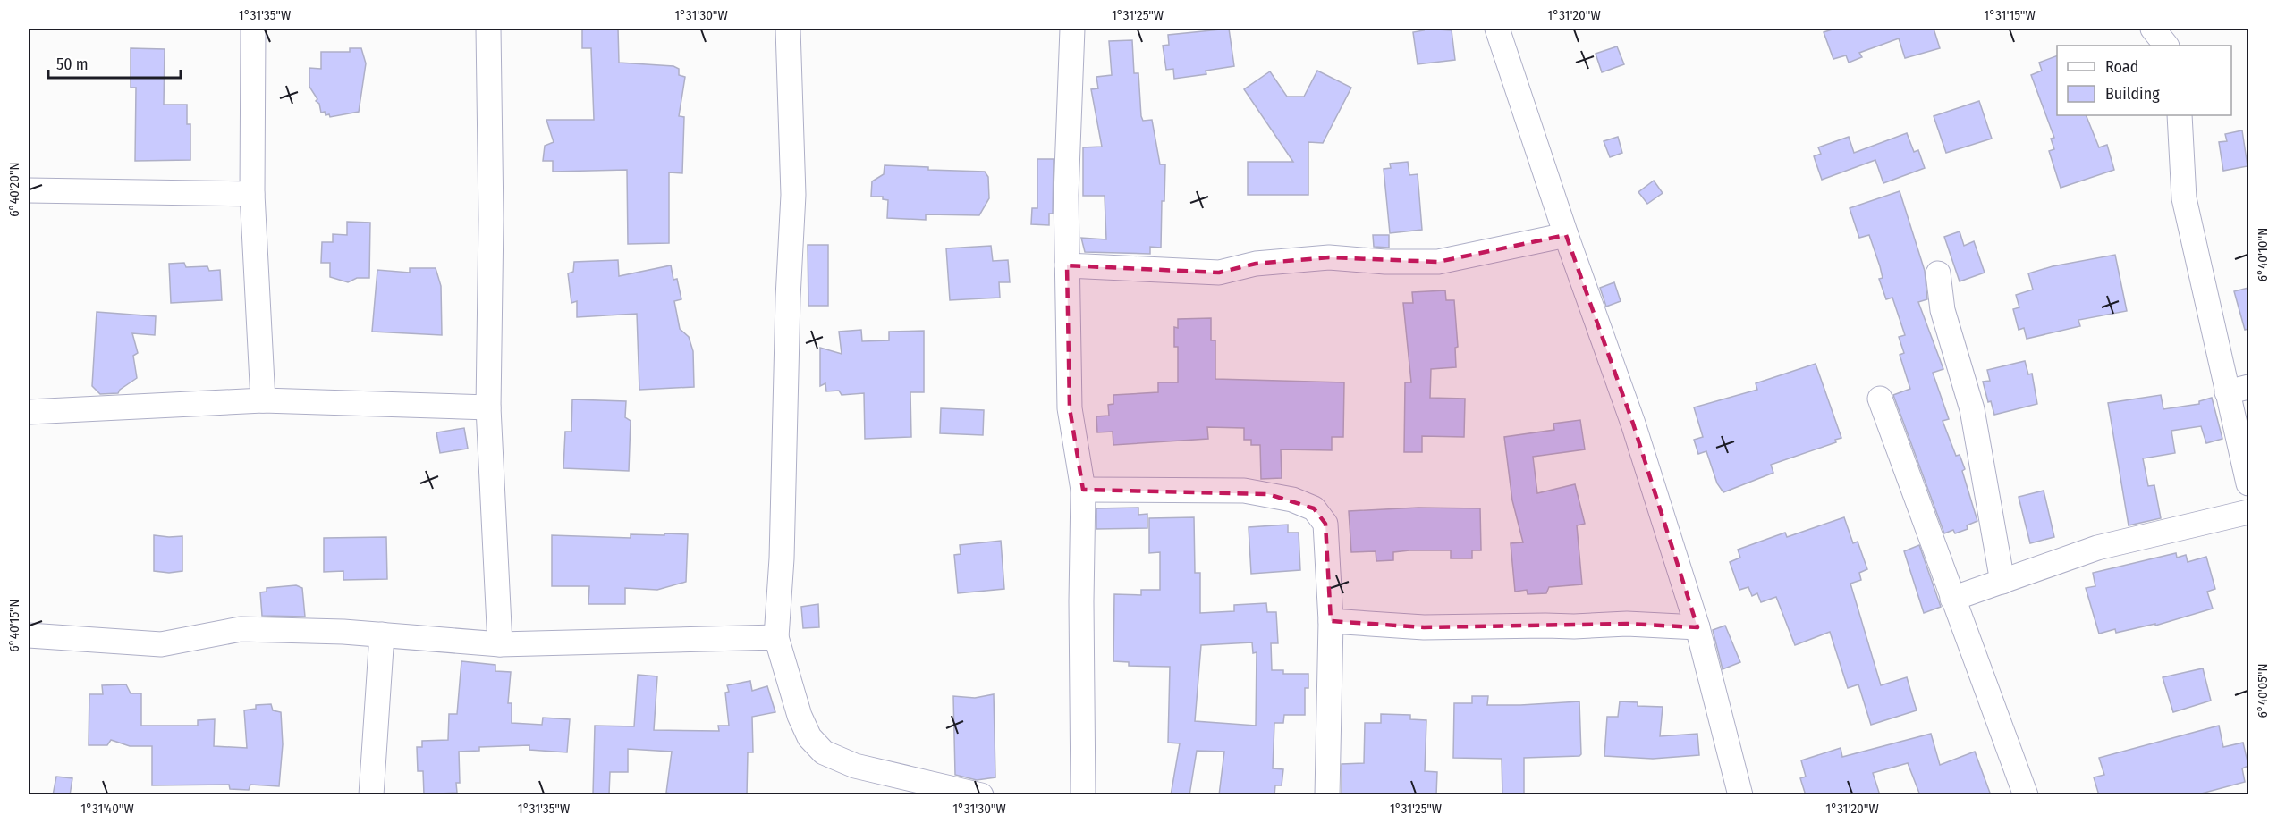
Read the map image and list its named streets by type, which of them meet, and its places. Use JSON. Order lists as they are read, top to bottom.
{
  "legend": ["Road", "Building"],
  "scale_bar": "50 m",
  "coordinates": [
    "1°31'35\"W",
    "1°31'30\"W",
    "1°31'25\"W",
    "1°31'20\"W",
    "1°31'15\"W",
    "6°40'20\"N",
    "6°40'10\"N",
    "6°40'15\"N",
    "6°40'05\"N",
    "1°31'40\"W"
  ]
}
